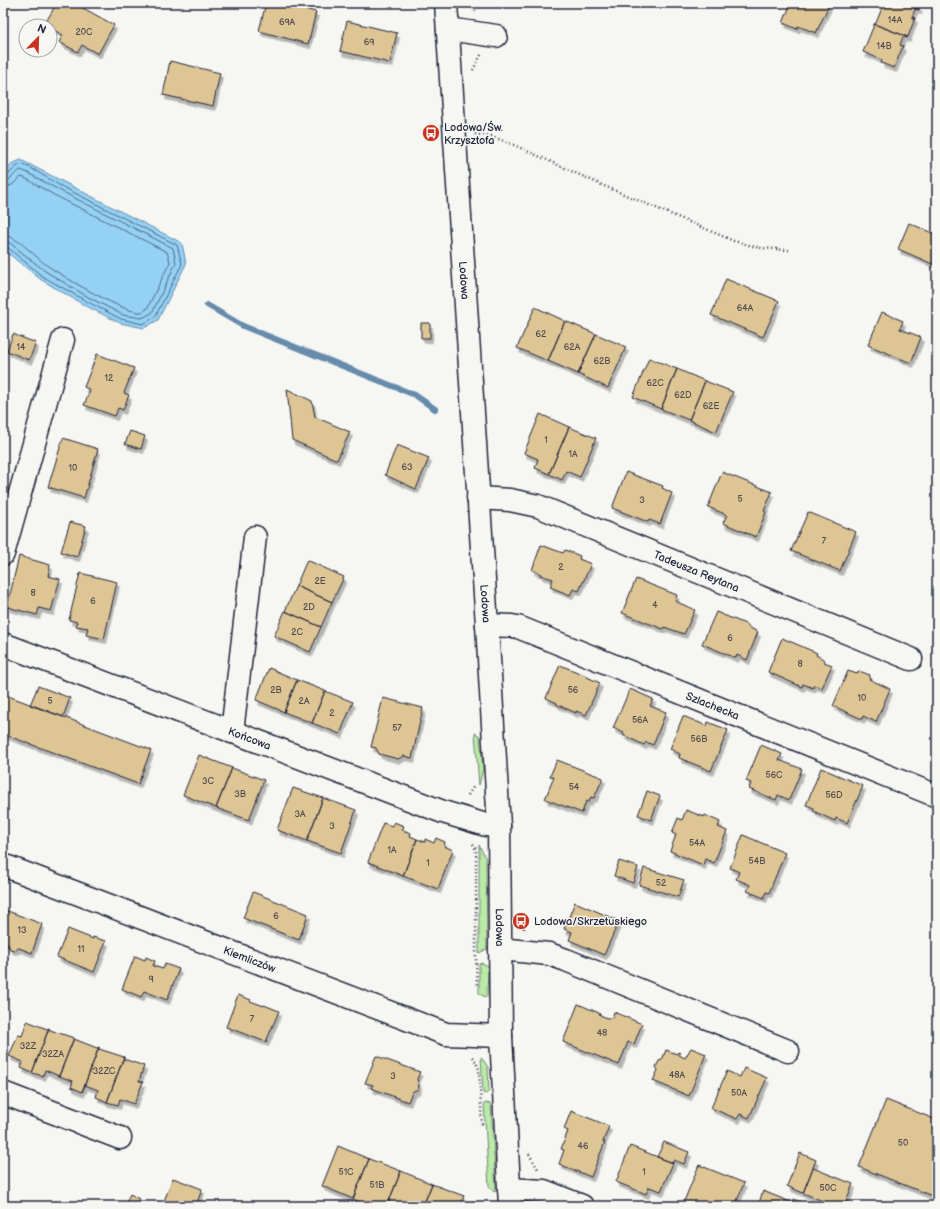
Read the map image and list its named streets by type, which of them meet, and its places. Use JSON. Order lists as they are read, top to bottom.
{
  "streets": {
    "street": [
      "Lodowa",
      "Tadeusza Reytana",
      "Szlachecka",
      "Końcowa",
      "Kiemliczów"
    ]
  },
  "crossings": [
    ["Lodowa", "Tadeusza Reytana"],
    ["Lodowa", "Szlachecka"],
    ["Lodowa", "Końcowa"],
    ["Lodowa", "Kiemliczów"]
  ],
  "places": {
    "bus stop": ["Lodowa/Św. Krzysztofa", "Lodowa/Skrzetuskiego"]
  },
  "house_numbers": [
    "14A",
    "69A",
    "20C",
    "69",
    "14B",
    "64A",
    "62",
    "14",
    "62A",
    "62B",
    "12",
    "62C",
    "62D",
    "62E",
    "1",
    "1A",
    "63",
    "10",
    "5",
    "3",
    "7",
    "2",
    "2E",
    "8",
    "6",
    "4",
    "2D",
    "2C",
    "6",
    "8",
    "2B",
    "56",
    "10",
    "5",
    "2A",
    "2",
    "56A",
    "57",
    "56B",
    "56C",
    "3C",
    "54",
    "3B",
    "56D",
    "3A",
    "3",
    "54A",
    "1A",
    "54B",
    "1",
    "52",
    "6",
    "13",
    "11",
    "9",
    "7",
    "48",
    "32Z",
    "32ZA",
    "32ZC",
    "48A",
    "3",
    "50A",
    "50",
    "46",
    "51C",
    "1",
    "51B",
    "50C"
  ],
  "north": "top right"
}
